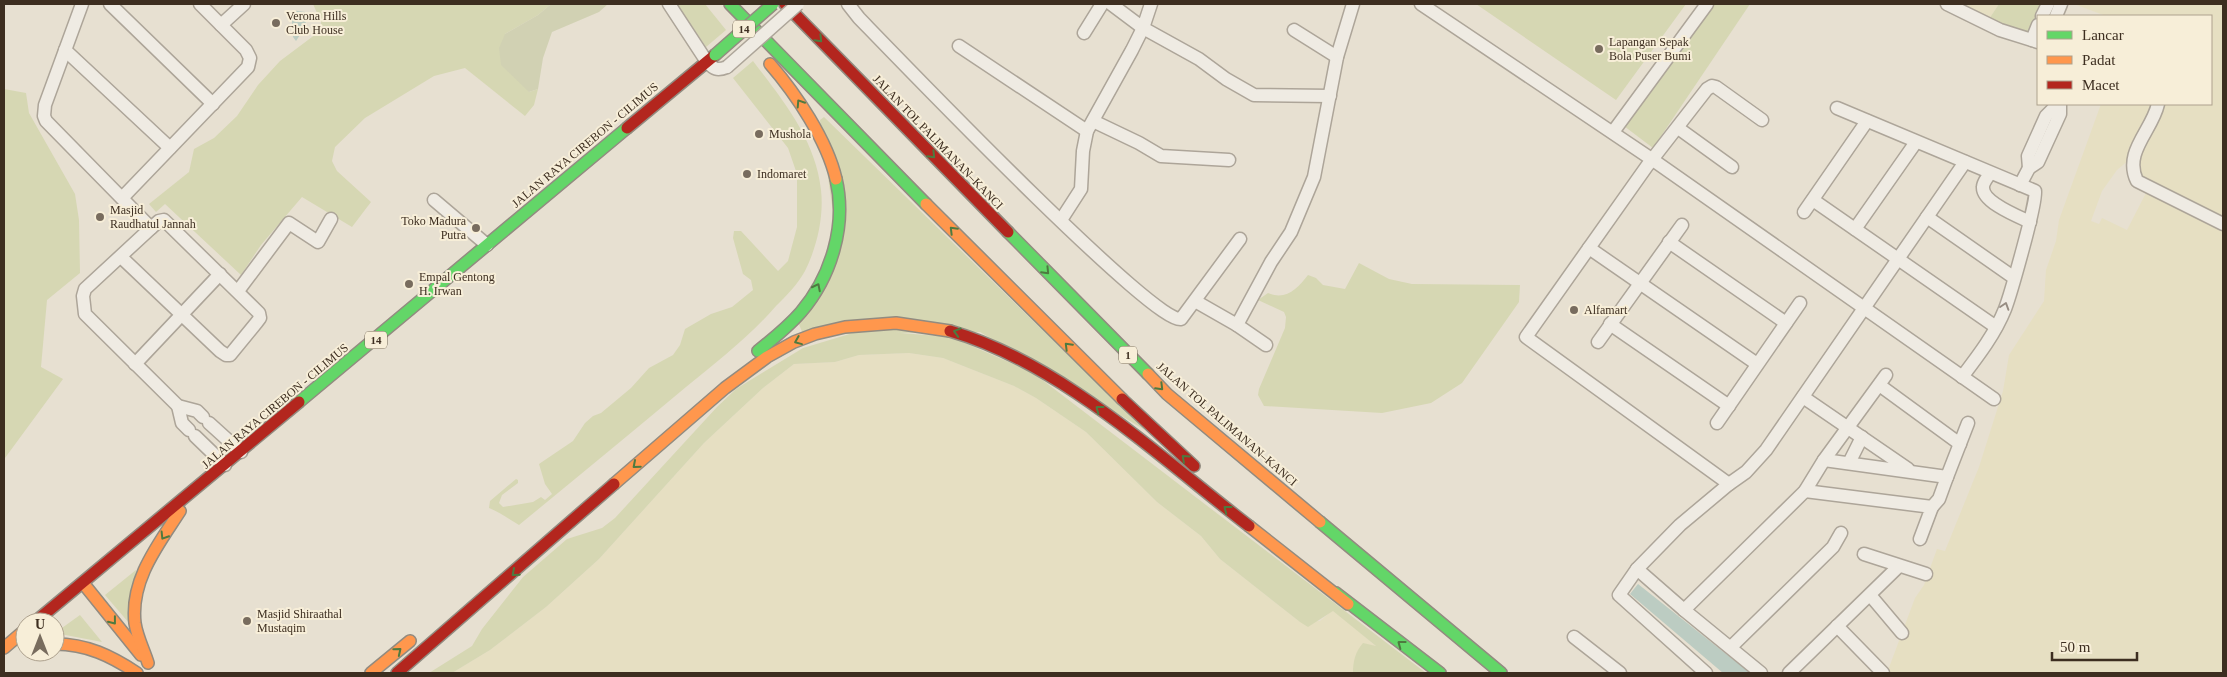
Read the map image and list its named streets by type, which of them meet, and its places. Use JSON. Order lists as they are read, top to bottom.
{
  "streets": {
    "highway": [
      "14",
      "JALAN TOL PALIMANAN–KANCI",
      "JALAN RAYA CIREBON - CILIMUS",
      "1"
    ]
  },
  "crossings": [
    ["14", "JALAN RAYA CIREBON - CILIMUS"]
  ],
  "places": [
    "Verona Hills Club House",
    "Lapangan Sepak Bola Puser Bumi",
    "Mushola",
    "Indomaret",
    "Masjid Raudhatul Jannah",
    "Toko Madura Putra",
    "Empal Gentong H. Irwan",
    "Alfamart",
    "Masjid Shiraathal Mustaqim"
  ],
  "legend": ["Lancar", "Padat", "Macet"],
  "scale_bar": "50 m",
  "north": "top"
}
